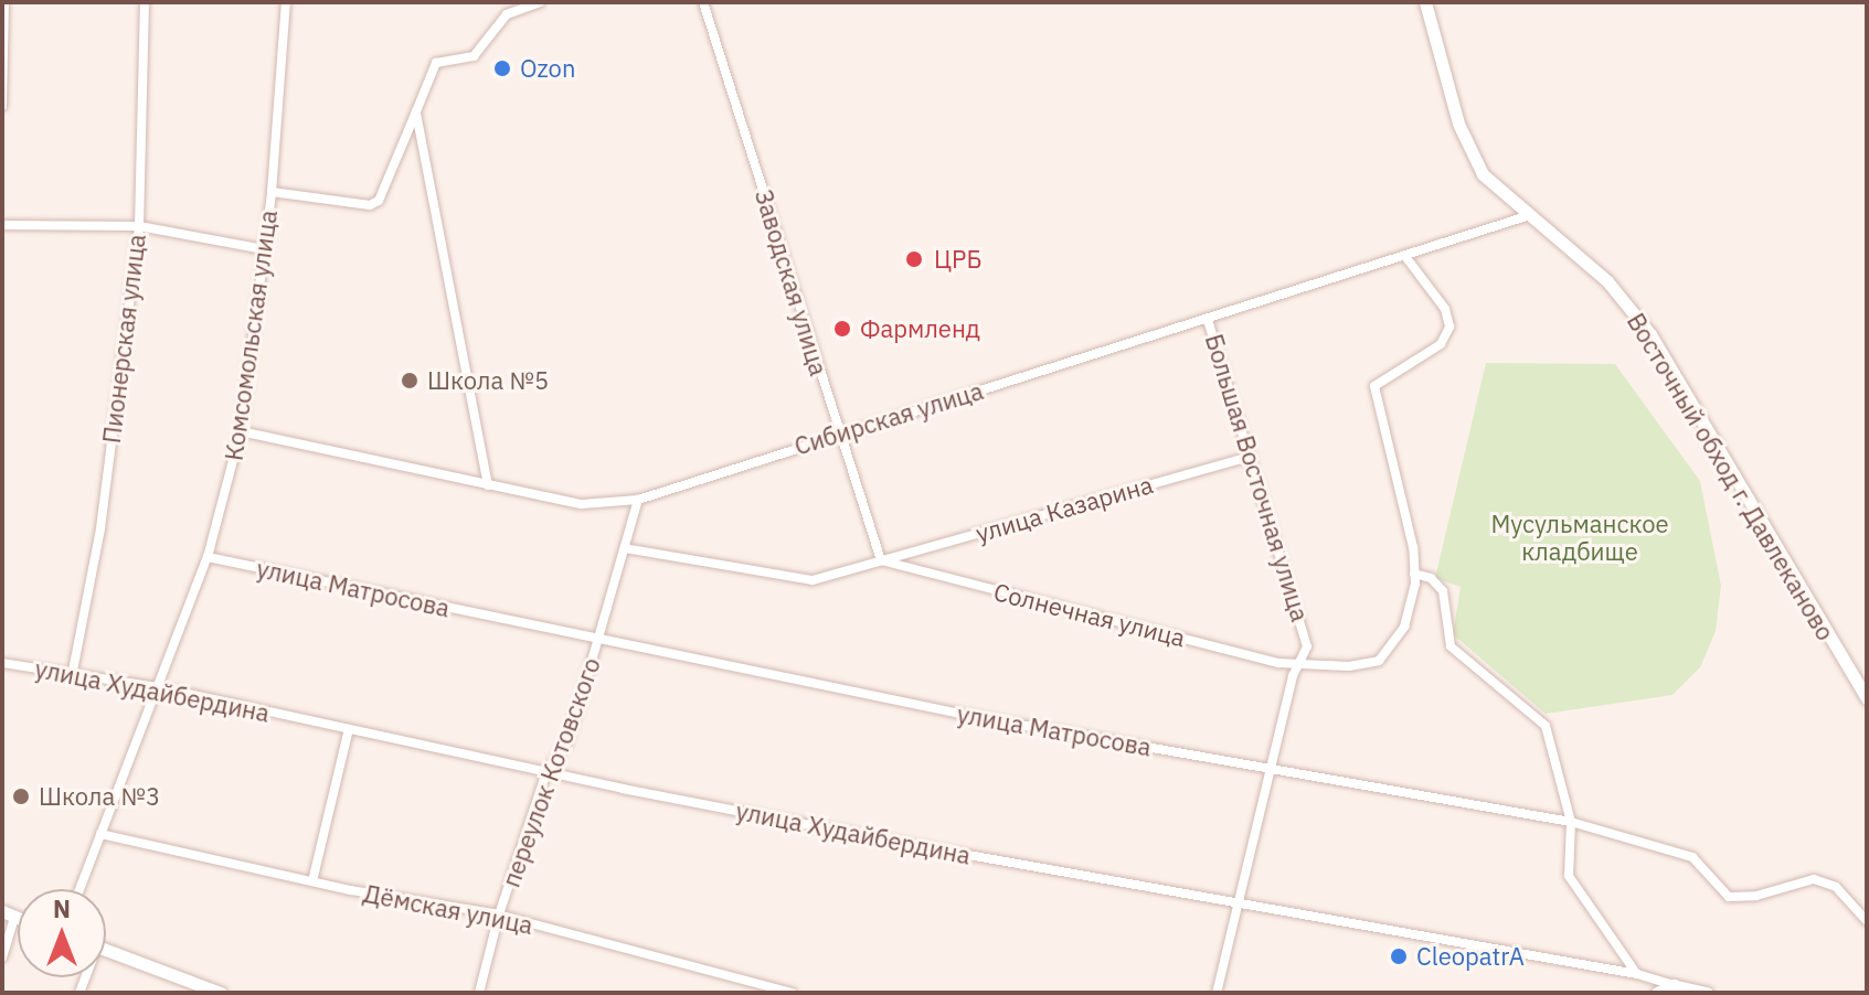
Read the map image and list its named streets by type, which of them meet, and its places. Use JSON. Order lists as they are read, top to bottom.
{
  "streets": {
    "street": [
      "Заводская улица",
      "Комсомольская улица",
      "Пионерская улица",
      "Сибирская улица",
      "Восточный обход г. Давлеканово",
      "Большая Восточная улица",
      "улица Казарина",
      "улица Матросова",
      "Солнечная улица",
      "улица Худайбердина",
      "переулок Котовского",
      "Дёмская улица"
    ]
  },
  "crossings": [
    ["Заводская улица", "Сибирская улица"],
    ["Заводская улица", "улица Казарина"],
    ["Заводская улица", "Солнечная улица"],
    ["Комсомольская улица", "Сибирская улица"],
    ["Комсомольская улица", "улица Матросова"],
    ["Комсомольская улица", "улица Худайбердина"],
    ["Комсомольская улица", "Дёмская улица"],
    ["Пионерская улица", "улица Худайбердина"],
    ["Сибирская улица", "Восточный обход г. Давлеканово"],
    ["Сибирская улица", "Большая Восточная улица"],
    ["Сибирская улица", "переулок Котовского"],
    ["Большая Восточная улица", "улица Казарина"],
    ["Большая Восточная улица", "улица Матросова"],
    ["Большая Восточная улица", "Солнечная улица"],
    ["Большая Восточная улица", "улица Худайбердина"],
    ["улица Казарина", "Солнечная улица"],
    ["улица Казарина", "переулок Котовского"],
    ["улица Матросова", "переулок Котовского"],
    ["улица Худайбердина", "переулок Котовского"],
    ["переулок Котовского", "Дёмская улица"]
  ],
  "parks": ["Мусульманское кладбище"],
  "places": [
    "Ozon",
    "ЦРБ",
    "Фармленд",
    "Школа №5",
    "Школа №3",
    "CleopatrA"
  ],
  "north": "top"
}
